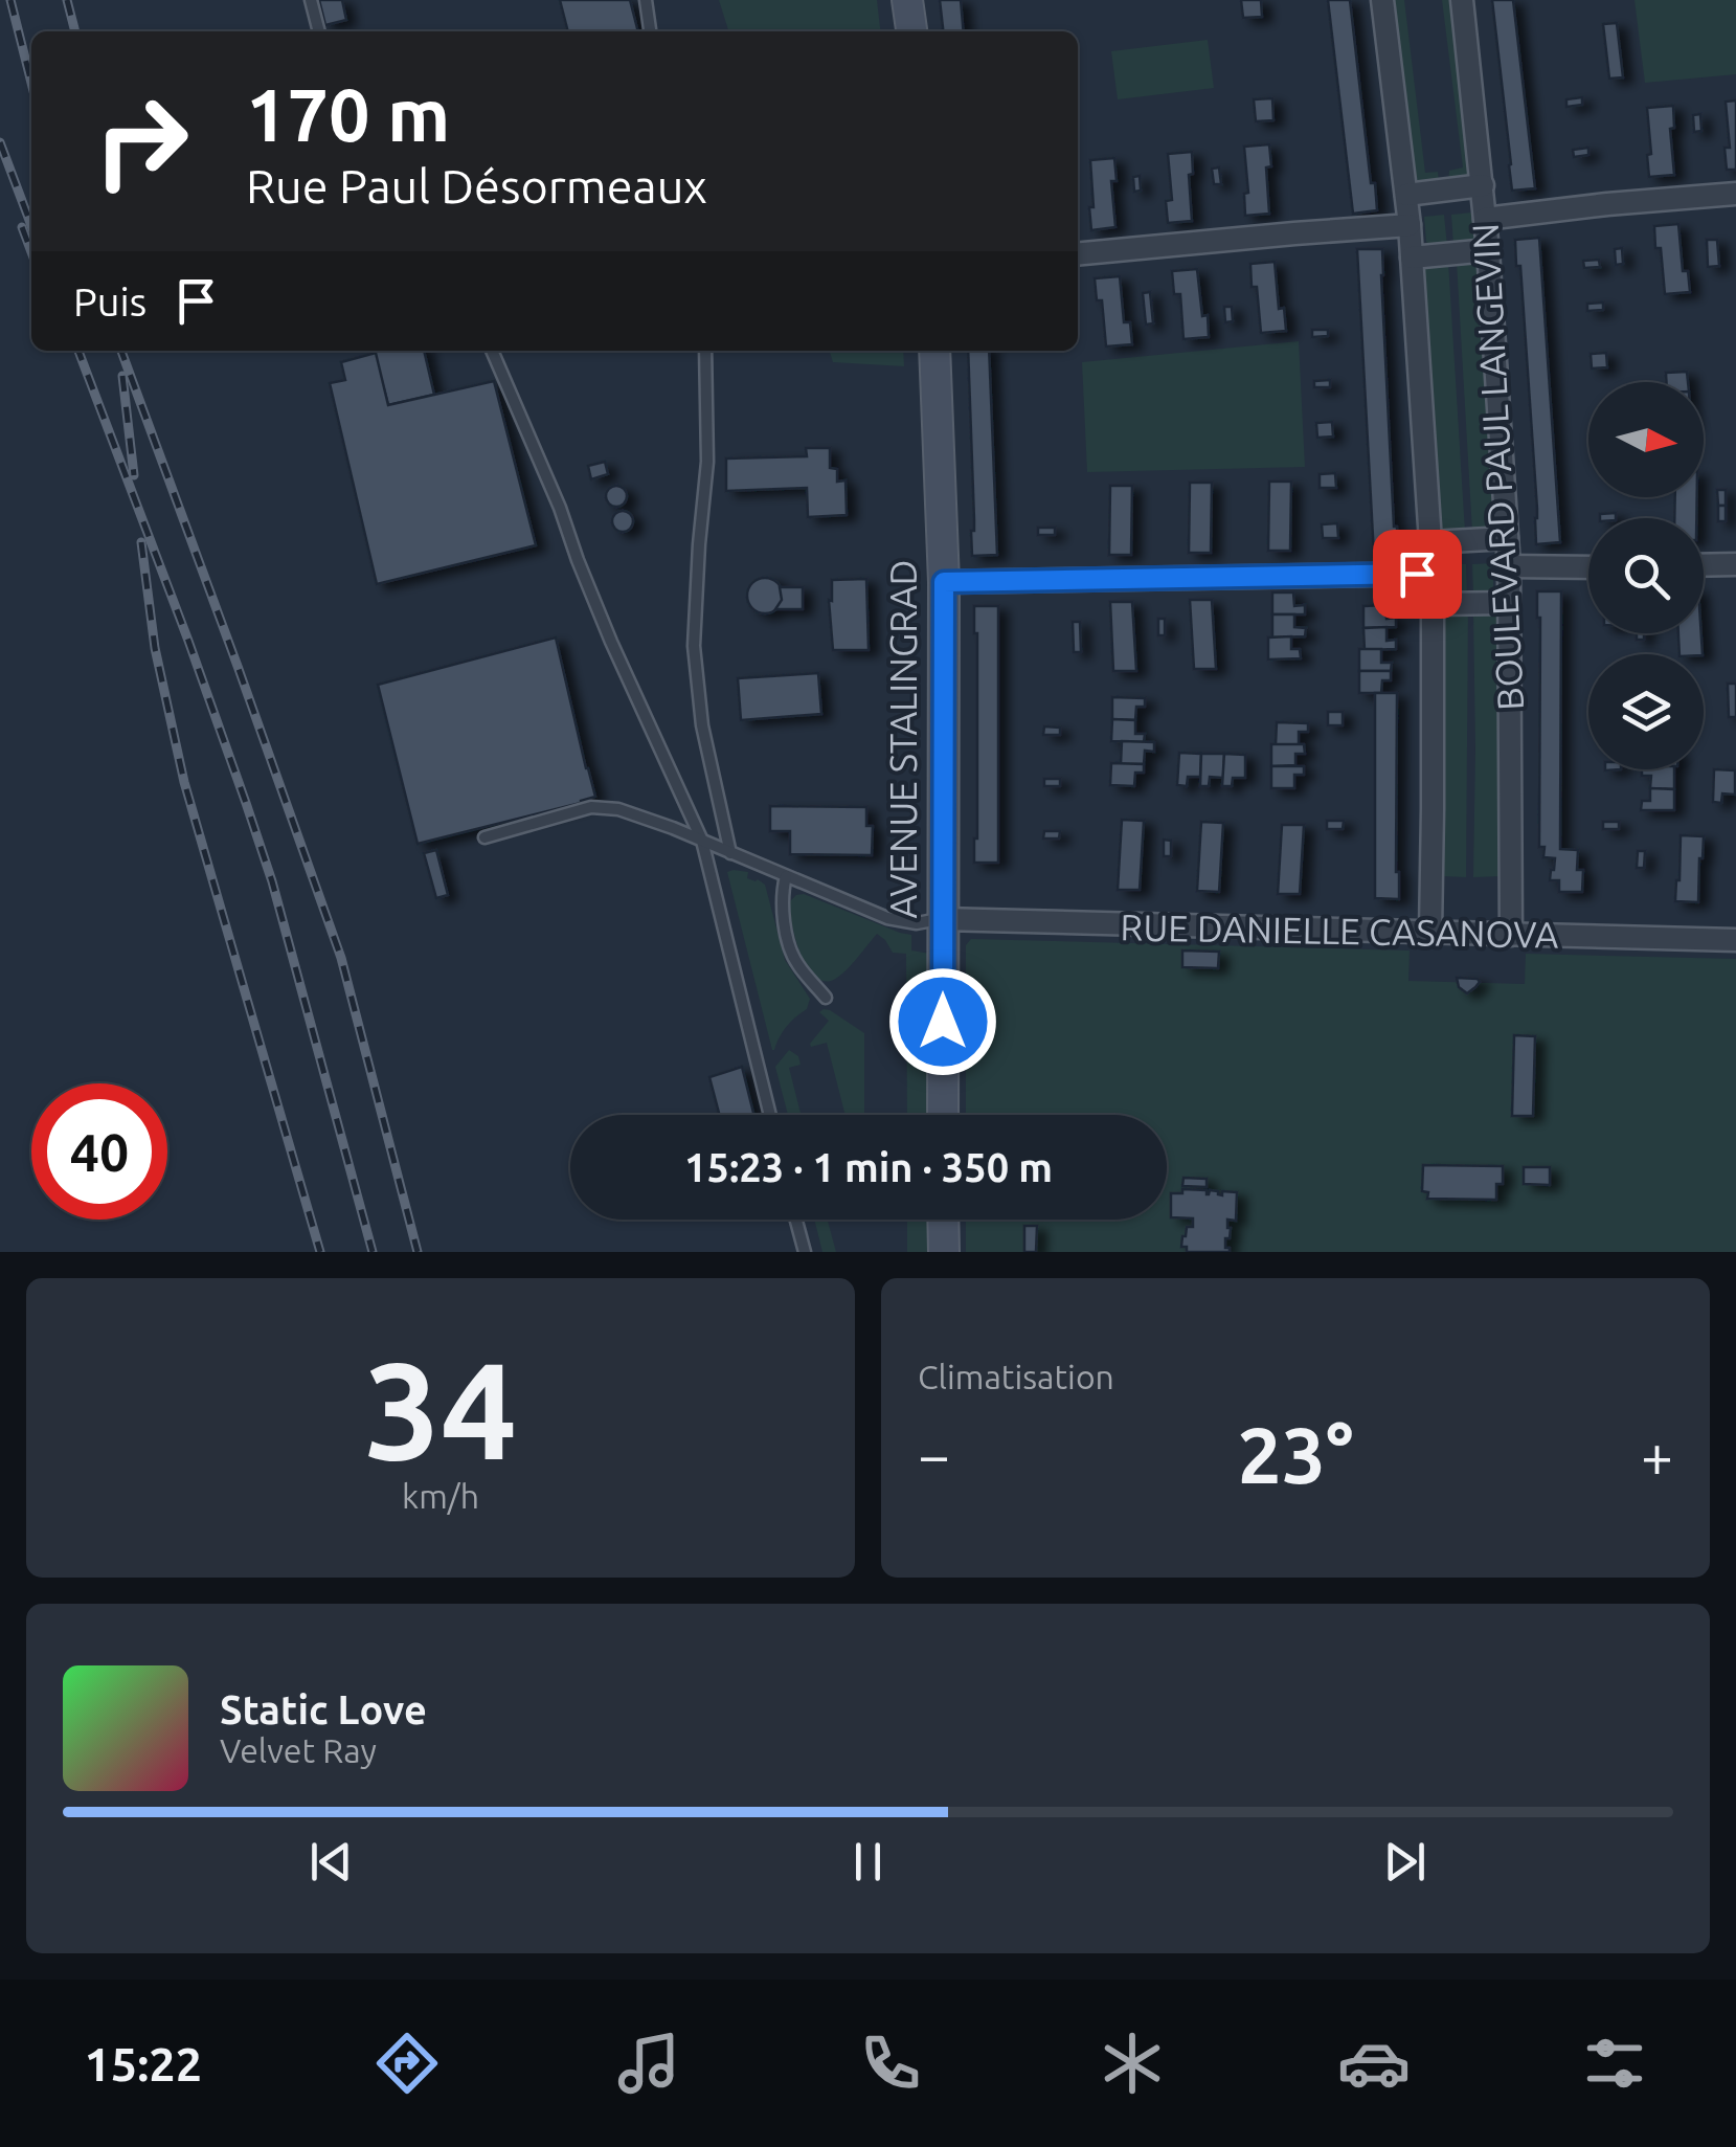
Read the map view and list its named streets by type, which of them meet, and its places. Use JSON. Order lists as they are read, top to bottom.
{
  "streets": {
    "street": ["BOULEVARD PAUL LANGEVIN", "AVENUE STALINGRAD", "RUE DANIELLE CASANOVA"]
  },
  "crossings": [
    ["BOULEVARD PAUL LANGEVIN", "RUE DANIELLE CASANOVA"],
    ["AVENUE STALINGRAD", "RUE DANIELLE CASANOVA"]
  ],
  "north": "right",
  "page": {
    "turn": ["170 m", "Rue Paul Désormeaux"],
    "then": "Puis",
    "limit": "40",
    "trip": "15:23 · 1 min · 350 m",
    "tile": [
      ["34", "km/h"],
      "Climatisation"
    ],
    "heat": ["−", "23°", "+"],
    "song": ["Static Love", "Velvet Ray"],
    "tabs": "15:22"
  }
}
